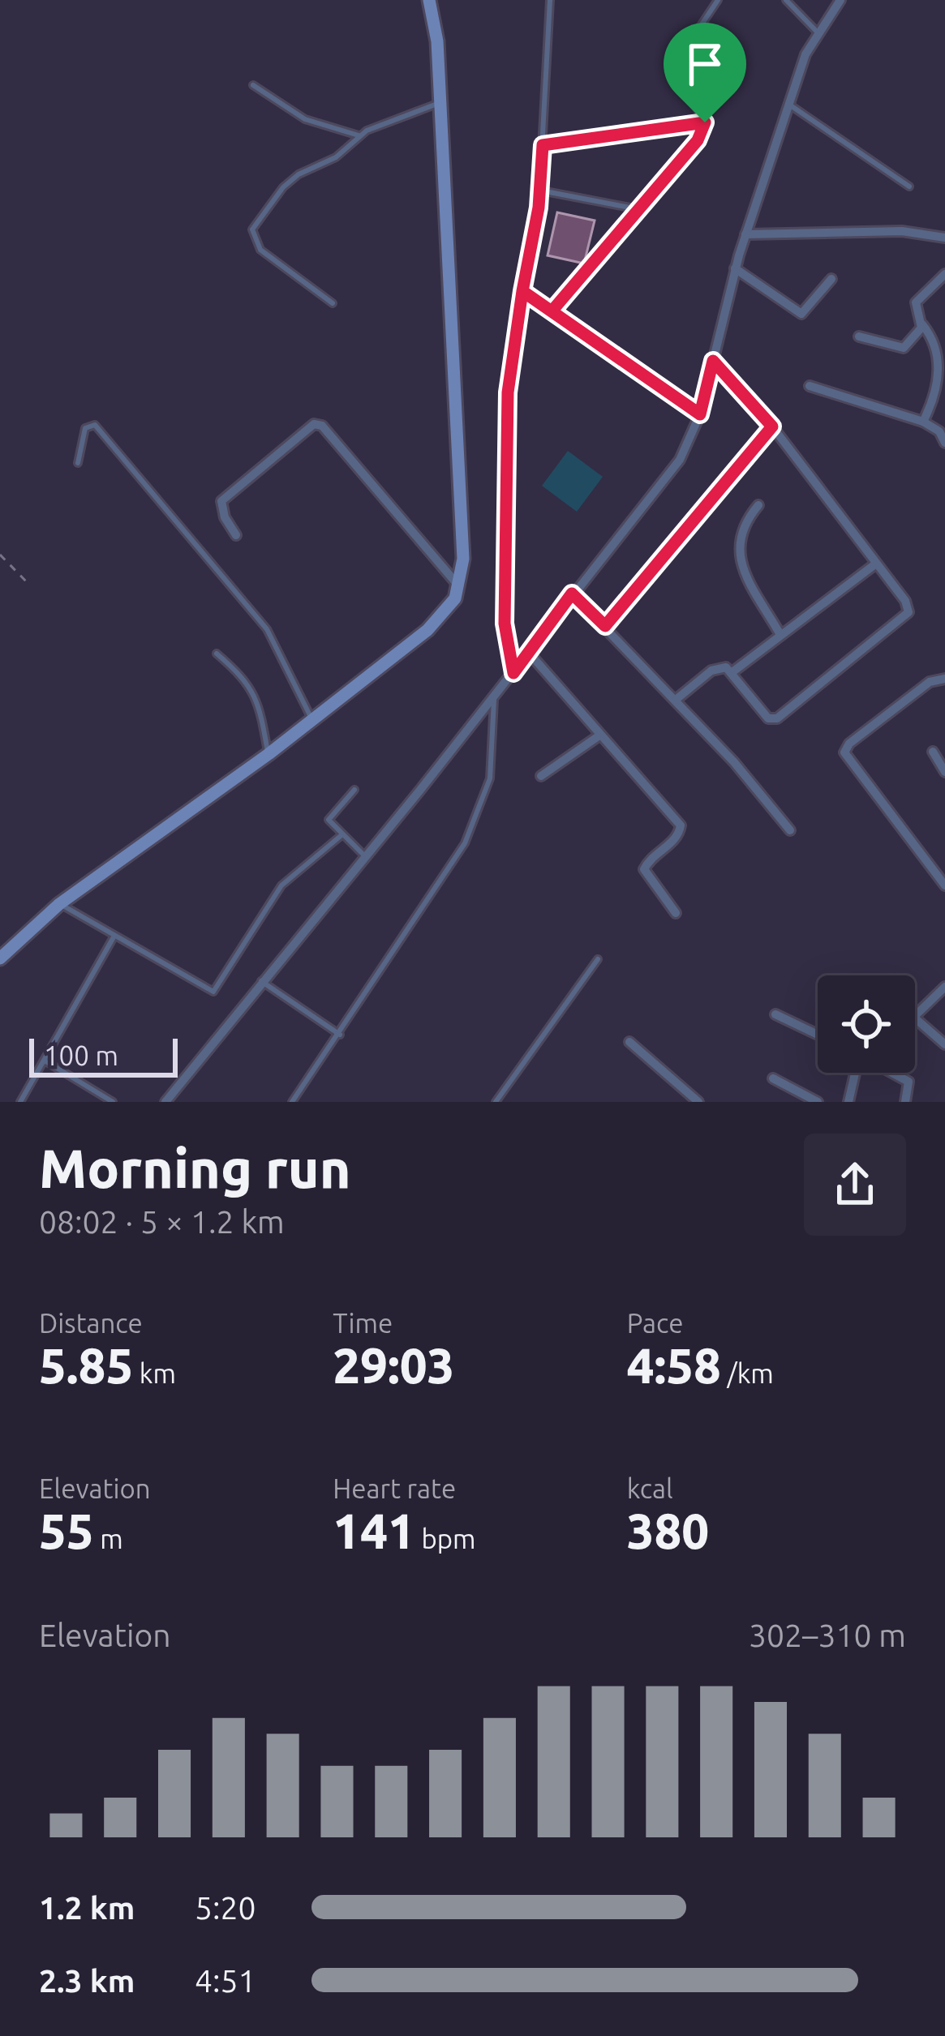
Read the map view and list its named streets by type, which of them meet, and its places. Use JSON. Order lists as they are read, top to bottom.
{
  "scale_bar": "100 m",
  "page": {
    "scale": "100 m",
    "heading": ["Morning run", "08:02 · 5 × 1.2 km"],
    "stats": [
      ["Distance", "5.85 km"],
      ["Time", "29:03"],
      ["Pace", "4:58 /km"],
      ["Elevation", "55 m"],
      ["Heart rate", "141 bpm"],
      ["kcal", "380"]
    ],
    "chart": ["Elevation", "302–310 m"],
    "list": [
      {
        "name": "1.2 km",
        "note": "5:20"
      },
      {
        "name": "2.3 km",
        "note": "4:51"
      }
    ]
  }
}
